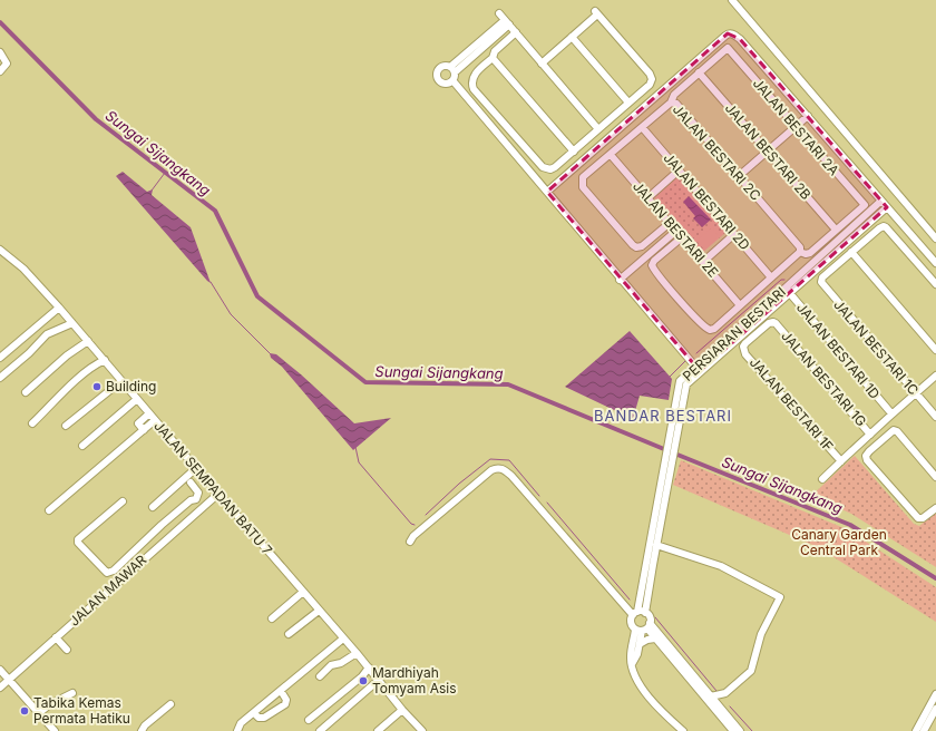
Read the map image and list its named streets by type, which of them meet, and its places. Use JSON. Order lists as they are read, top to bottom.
{
  "streets": {
    "street": [
      "JALAN BESTARI 2A",
      "JALAN BESTARI 2B",
      "JALAN BESTARI 2C",
      "JALAN BESTARI 2D",
      "JALAN BESTARI 2E",
      "PERSIARAN BESTARI",
      "JALAN BESTARI 1C",
      "JALAN BESTARI 1D",
      "JALAN BESTARI 1G",
      "JALAN BESTARI 1F",
      "JALAN SEMPADAN BATU 7",
      "JALAN MAWAR"
    ]
  },
  "crossings": [
    ["JALAN BESTARI 2A", "JALAN BESTARI 2B"],
    ["JALAN BESTARI 2C", "JALAN BESTARI 2D"],
    ["JALAN BESTARI 2C", "JALAN BESTARI 2E"],
    ["PERSIARAN BESTARI", "JALAN BESTARI 1D"],
    ["JALAN BESTARI 1G", "JALAN BESTARI 1F"],
    ["JALAN SEMPADAN BATU 7", "JALAN MAWAR"]
  ],
  "districts": ["BANDAR BESTARI"],
  "water": ["Sungai Sijangkang"],
  "parks": ["Canary Garden Central Park"],
  "places": ["Building", "Mardhiyah Tomyam Asis", "Tabika Kemas Permata Hatiku"]
}
